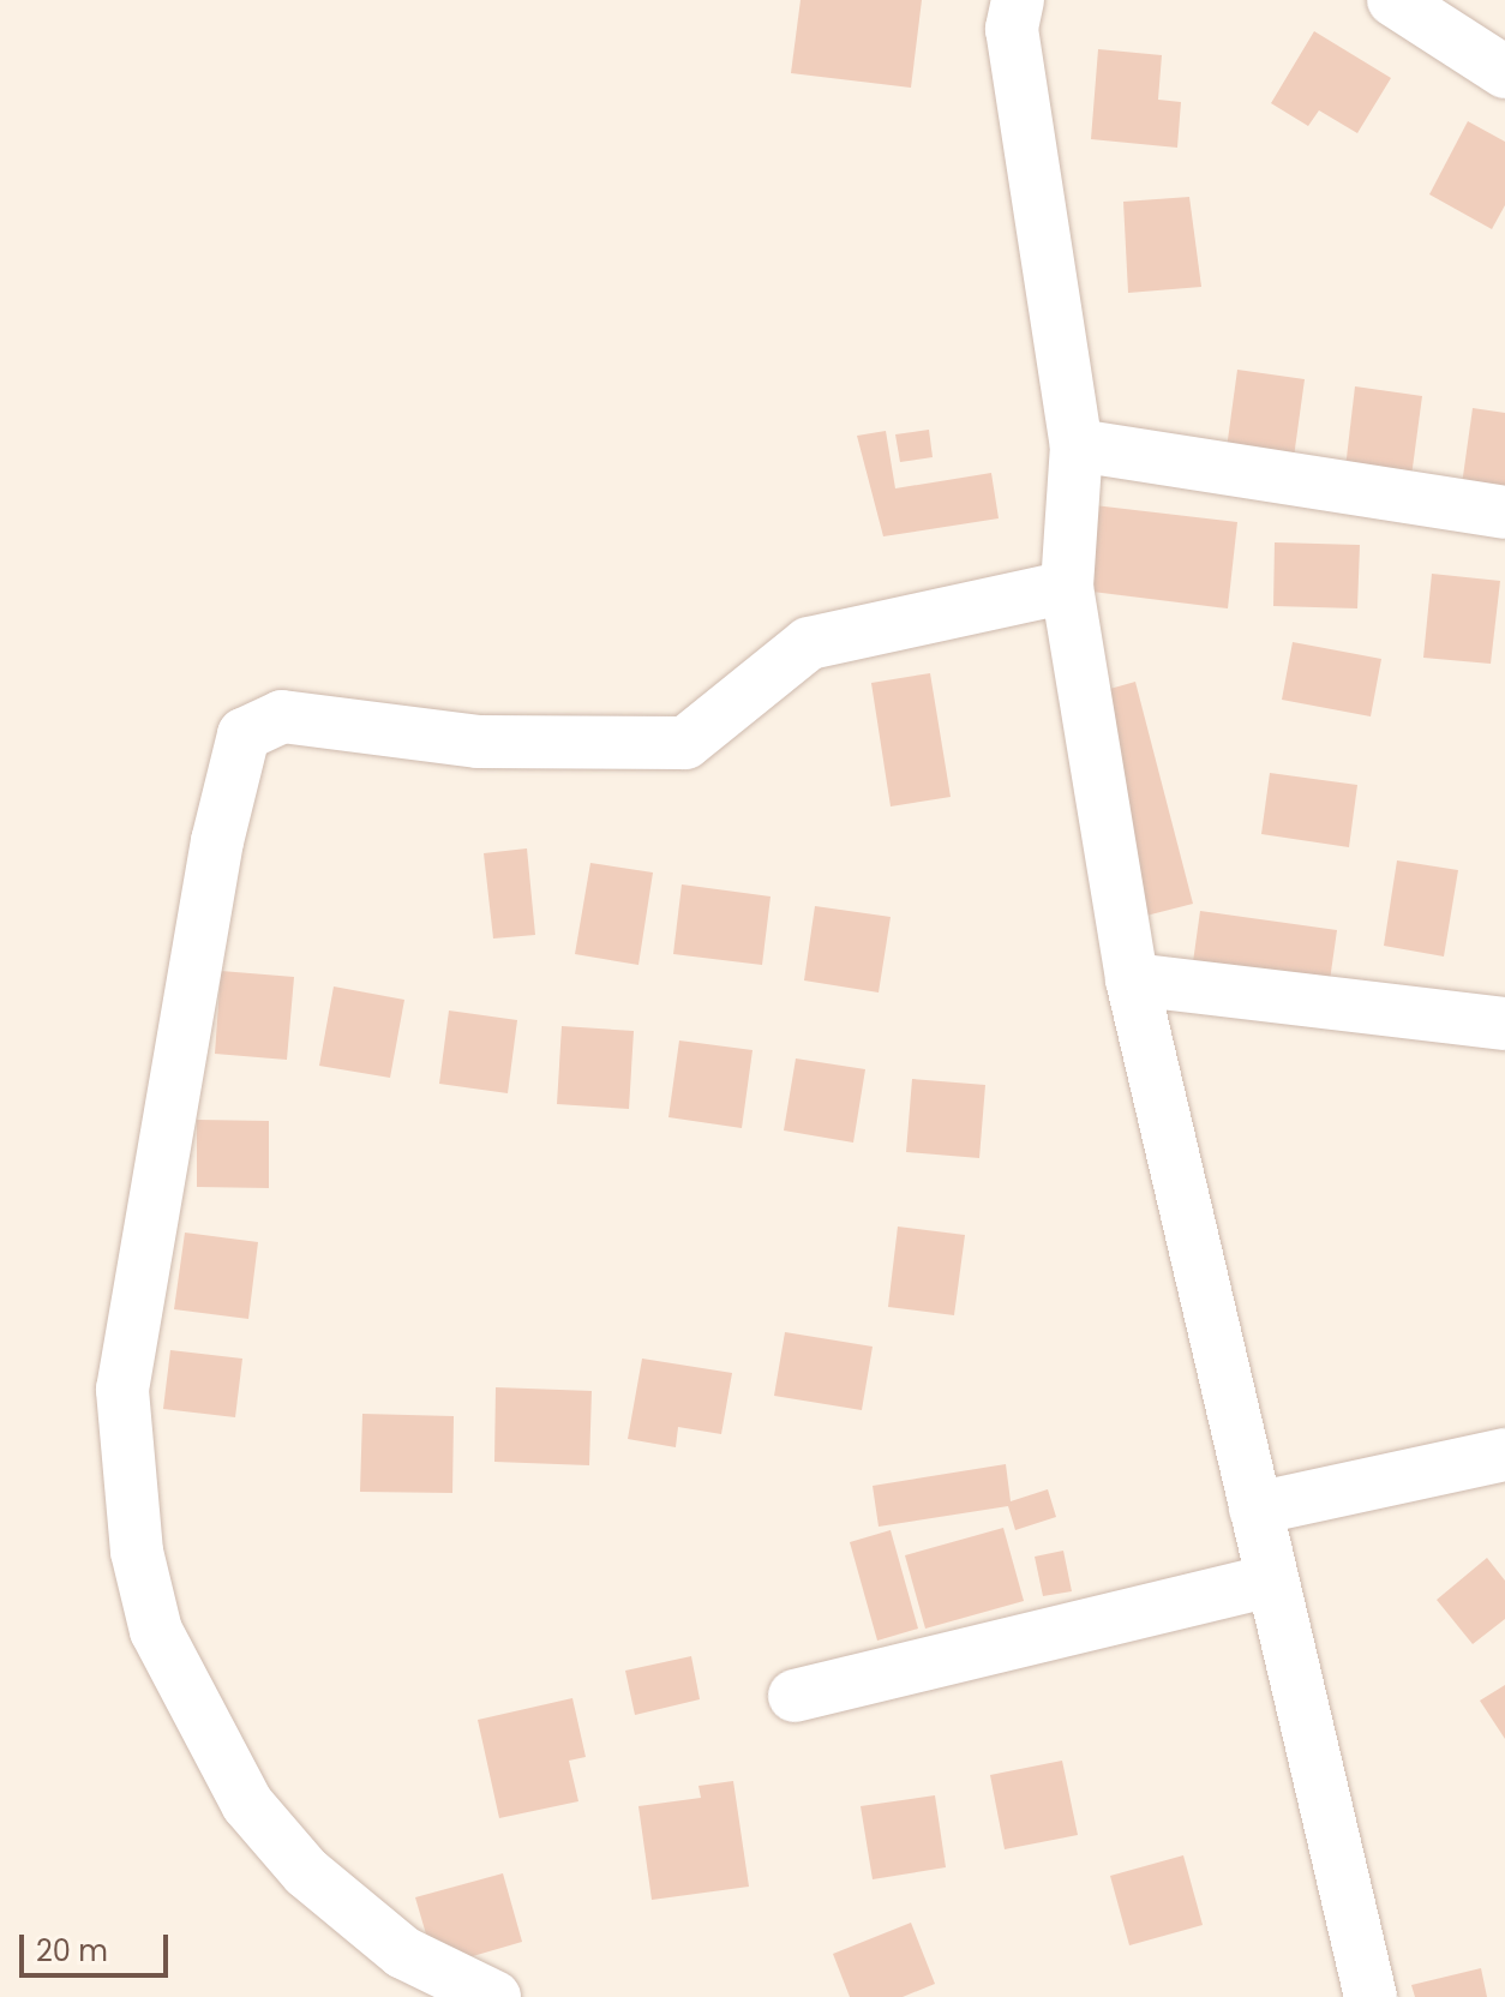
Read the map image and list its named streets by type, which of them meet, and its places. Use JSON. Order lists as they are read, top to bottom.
{
  "scale_bar": "20 m"
}
